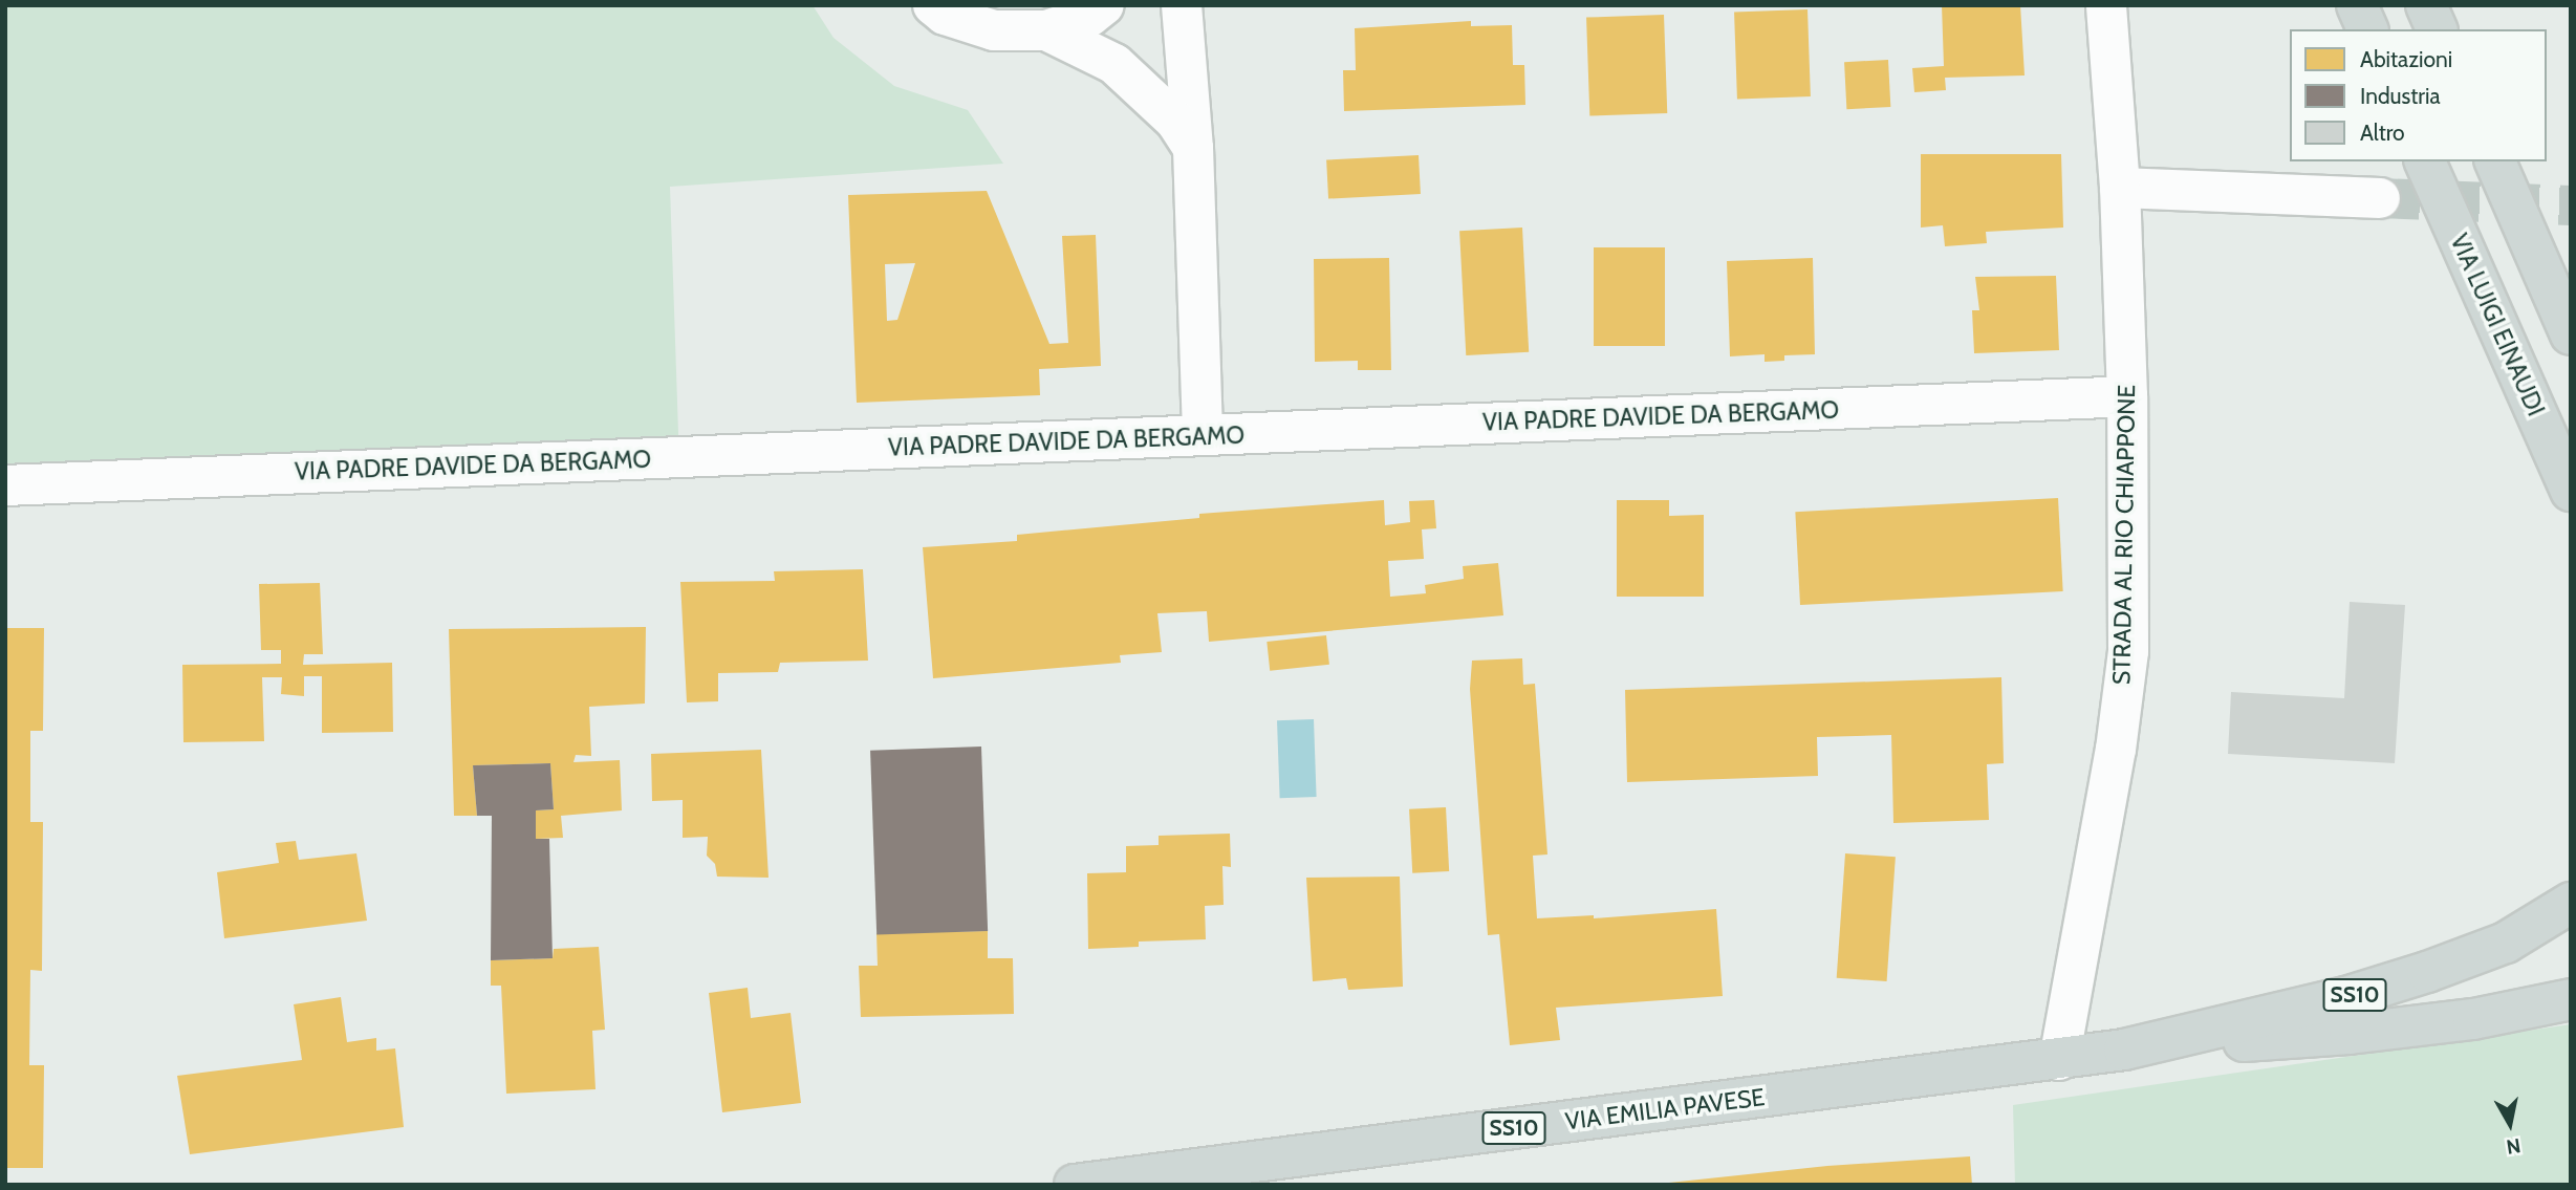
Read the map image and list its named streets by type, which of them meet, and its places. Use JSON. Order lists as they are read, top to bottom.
{
  "streets": {
    "main road": ["VIA LUIGI EINAUDI", "SS10", "VIA EMILIA PAVESE"],
    "street": ["VIA PADRE DAVIDE DA BERGAMO", "STRADA AL RIO CHIAPPONE"]
  },
  "crossings": [
    ["VIA PADRE DAVIDE DA BERGAMO", "STRADA AL RIO CHIAPPONE"],
    ["STRADA AL RIO CHIAPPONE", "VIA EMILIA PAVESE"]
  ],
  "legend": ["Abitazioni", "Industria", "Altro"],
  "north": "bottom"
}
